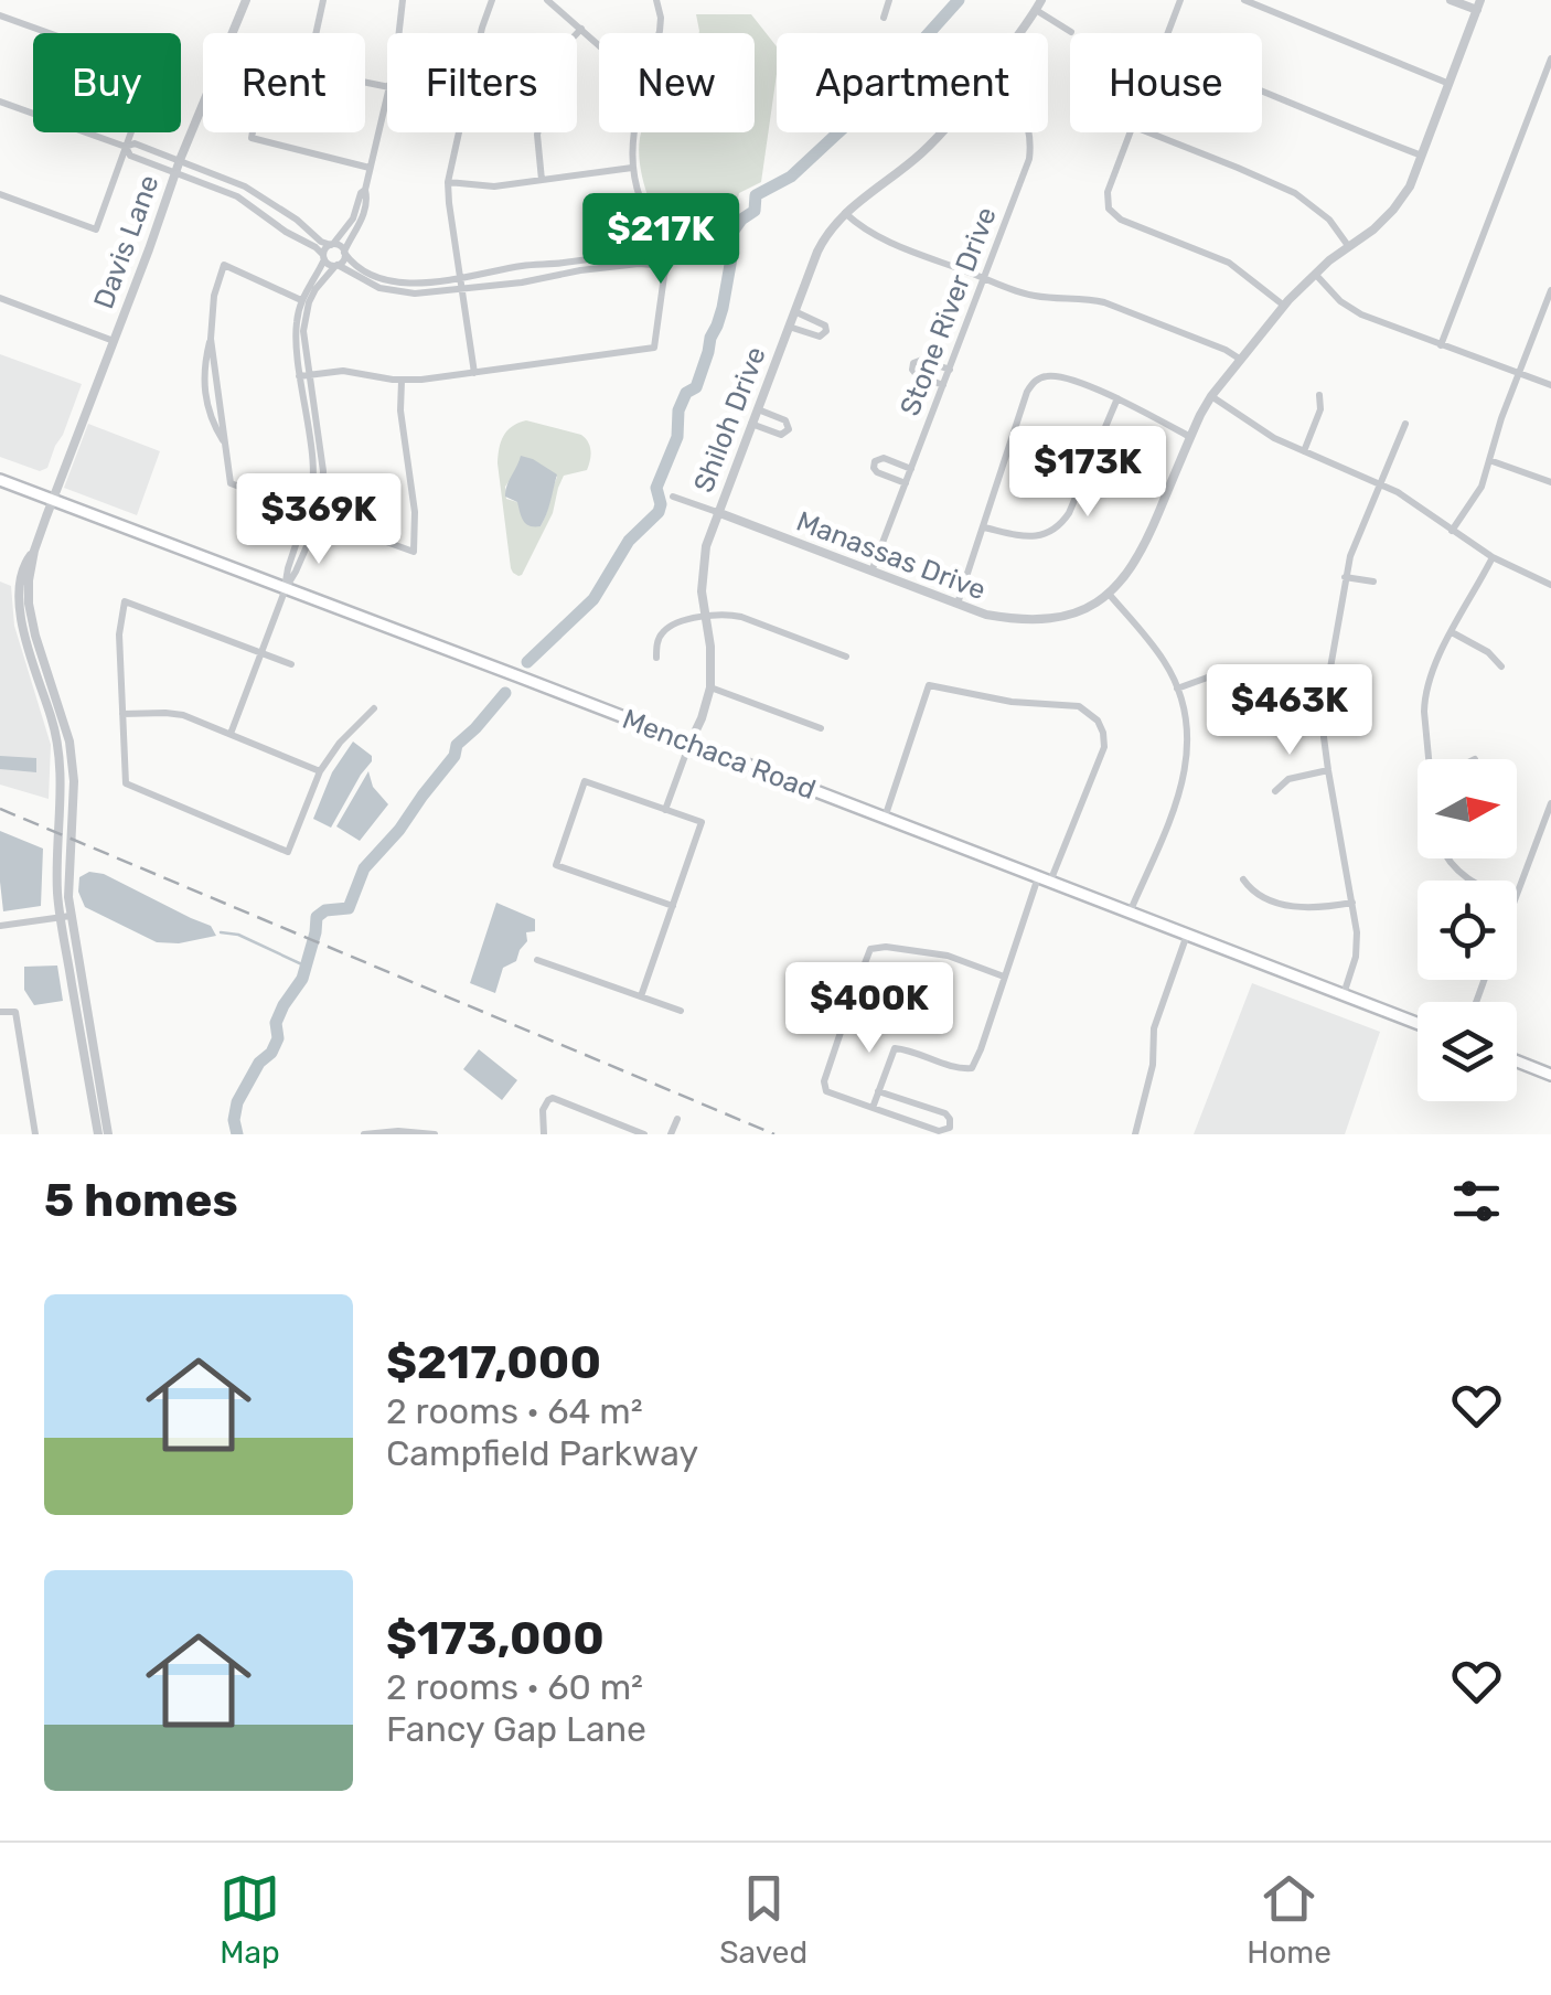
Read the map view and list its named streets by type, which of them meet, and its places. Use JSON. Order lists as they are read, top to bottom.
{
  "streets": {
    "main road": ["Menchaca Road"],
    "street": [
      "Davis Lane",
      "Stone River Drive",
      "Shiloh Drive",
      "Manassas Drive"
    ]
  },
  "crossings": [
    ["Davis Lane", "Menchaca Road"],
    ["Stone River Drive", "Manassas Drive"],
    ["Shiloh Drive", "Manassas Drive"],
    ["Shiloh Drive", "Menchaca Road"]
  ],
  "north": "right",
  "page": {
    "chip": [
      "Buy",
      "Rent",
      "Filters",
      "New",
      "Apartment",
      "House"
    ],
    "price": [
      "$217K",
      "$173K",
      "$369K",
      "$463K",
      "$400K"
    ],
    "heading": "5 homes",
    "list": [
      {
        "name": "$217,000",
        "note": "2 rooms · 64 m² · Campfield Parkway"
      },
      {
        "name": "$173,000",
        "note": "2 rooms · 60 m² · Fancy Gap Lane"
      }
    ],
    "tabs": ["Map", "Saved", "Home"]
  }
}
